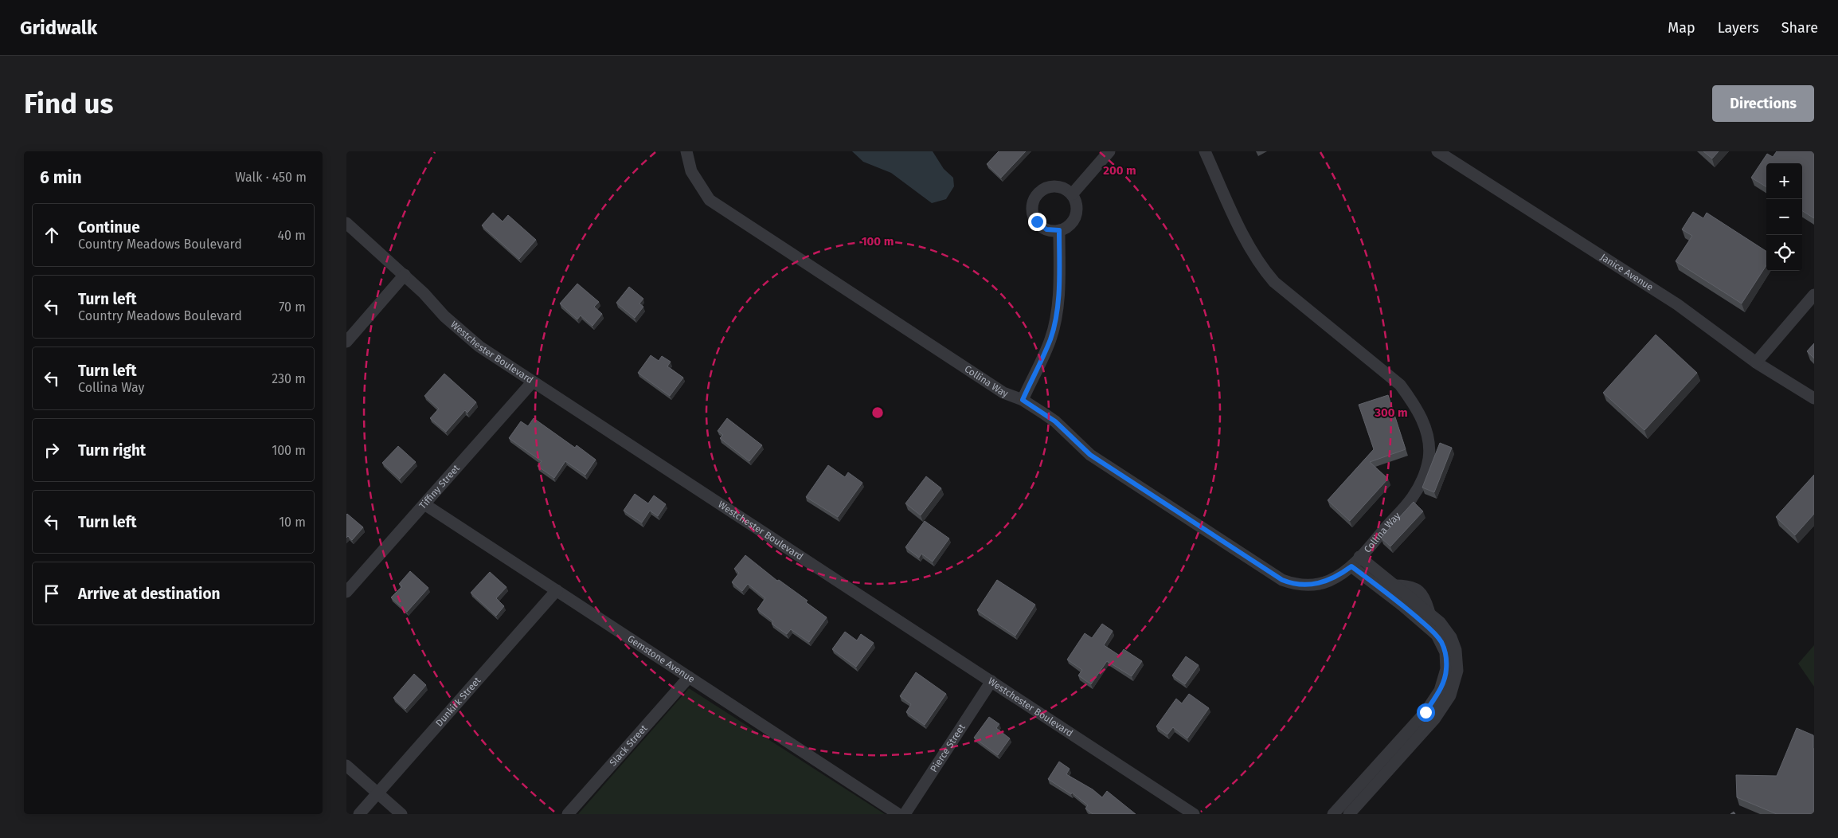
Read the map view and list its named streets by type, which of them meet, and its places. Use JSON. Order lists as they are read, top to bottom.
{
  "streets": {
    "street": [
      "Janice Avenue",
      "Westchester Boulevard",
      "Collina Way",
      "Tiffiny Street",
      "Gemstone Avenue",
      "Dunkirk Street",
      "Slack Street",
      "Pierce Street"
    ]
  },
  "crossings": [
    ["Westchester Boulevard", "Tiffiny Street"],
    ["Westchester Boulevard", "Pierce Street"],
    ["Tiffiny Street", "Gemstone Avenue"],
    ["Gemstone Avenue", "Dunkirk Street"],
    ["Gemstone Avenue", "Slack Street"]
  ],
  "page": {
    "header": "Gridwalk",
    "nav": ["Map", "Layers", "Share"],
    "buttons": "Directions",
    "title": "Find us",
    "heading": ["6 min", "Walk · 450 m"],
    "map_buttons": ["+", "−"],
    "list": [
      ["Continue", "Country Meadows Boulevard", "40 m"],
      ["Turn left", "Country Meadows Boulevard", "70 m"],
      ["Turn left", "Collina Way", "230 m"],
      ["Turn right", "100 m"],
      ["Turn left", "10 m"],
      "Arrive at destination"
    ]
  },
  "rings": ["200 m", "100 m", "300 m"]
}
